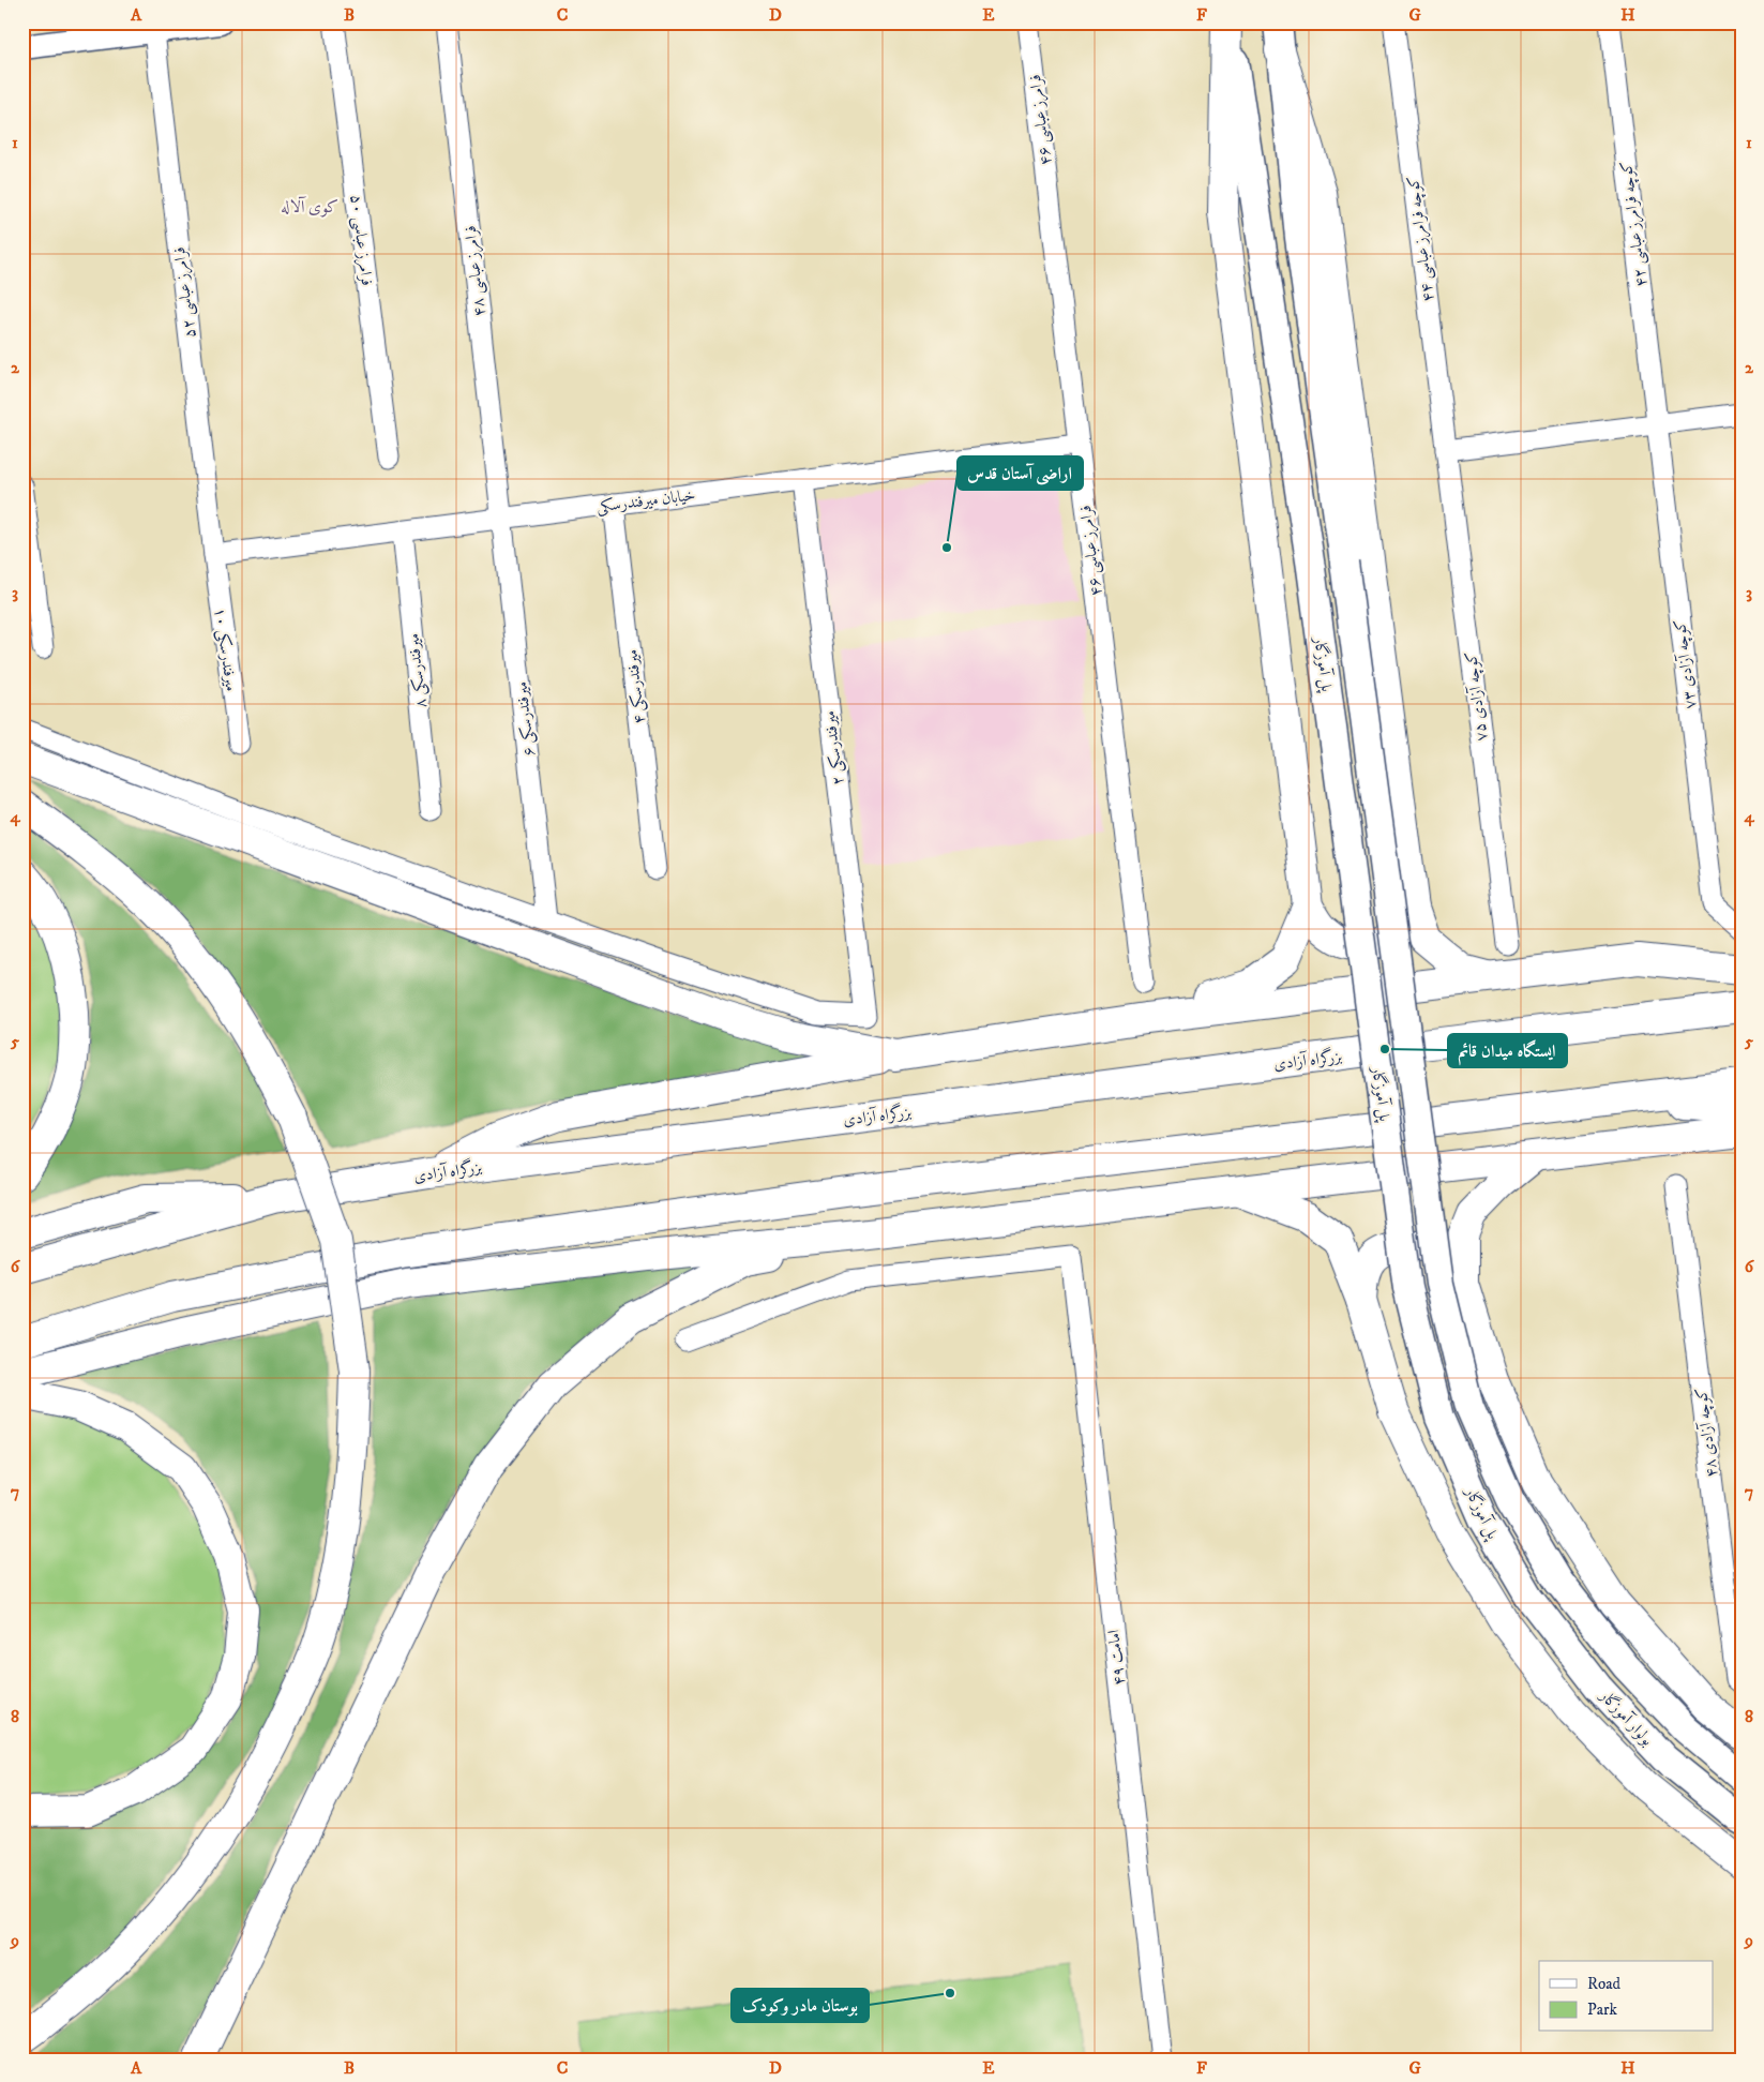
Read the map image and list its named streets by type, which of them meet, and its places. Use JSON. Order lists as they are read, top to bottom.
{
  "streets": {
    "highway": ["بزرگراه آزادی"],
    "main road": ["پل آموزگار", "بولوار آموزگار"],
    "street": [
      "فرامرز عباسی ۴۶",
      "کوچه فرامرز عباسی ۴۲",
      "کوچه فرامرز عباسی ۴۴",
      "فرامرز عباسی ۵۰",
      "فرامرز عباسی ۴۸",
      "فرامرز عباسی ۵۲",
      "خیابان میرفندرسکی",
      "میرفندرسکی ۱۰",
      "کوچه آزادی ۷۳",
      "میرفندرسکی ۸",
      "میرفندرسکی ۴",
      "کوچه آزادی ۷۵",
      "میرفندرسکی ۶",
      "میرفندرسکی ۲",
      "کوچه آزادی ۴۸",
      "امامت ۴۹"
    ]
  },
  "crossings": [
    ["فرامرز عباسی ۴۶", "خیابان میرفندرسکی"],
    ["کوچه فرامرز عباسی ۴۲", "کوچه آزادی ۷۳"],
    ["کوچه فرامرز عباسی ۴۴", "کوچه آزادی ۷۵"],
    ["فرامرز عباسی ۴۸", "خیابان میرفندرسکی"],
    ["فرامرز عباسی ۴۸", "میرفندرسکی ۶"],
    ["فرامرز عباسی ۵۲", "خیابان میرفندرسکی"],
    ["فرامرز عباسی ۵۲", "میرفندرسکی ۱۰"],
    ["خیابان میرفندرسکی", "میرفندرسکی ۱۰"],
    ["خیابان میرفندرسکی", "میرفندرسکی ۸"],
    ["خیابان میرفندرسکی", "میرفندرسکی ۴"],
    ["خیابان میرفندرسکی", "میرفندرسکی ۶"],
    ["خیابان میرفندرسکی", "میرفندرسکی ۲"],
    ["پل آموزگار", "بولوار آموزگار"],
    ["میرفندرسکی ۶", "میرفندرسکی ۲"]
  ],
  "districts": ["کوی آلاله"],
  "places": ["اراضی آستان قدس", "ایستگاه میدان قائم", "بوستان مادر وکودک"],
  "legend": ["Road", "Park"],
  "grid": {
    "columns": [
      "A",
      "B",
      "C",
      "D",
      "E",
      "F",
      "G",
      "H"
    ],
    "rows": [
      "1",
      "2",
      "3",
      "4",
      "5",
      "6",
      "7",
      "8",
      "9"
    ]
  }
}
